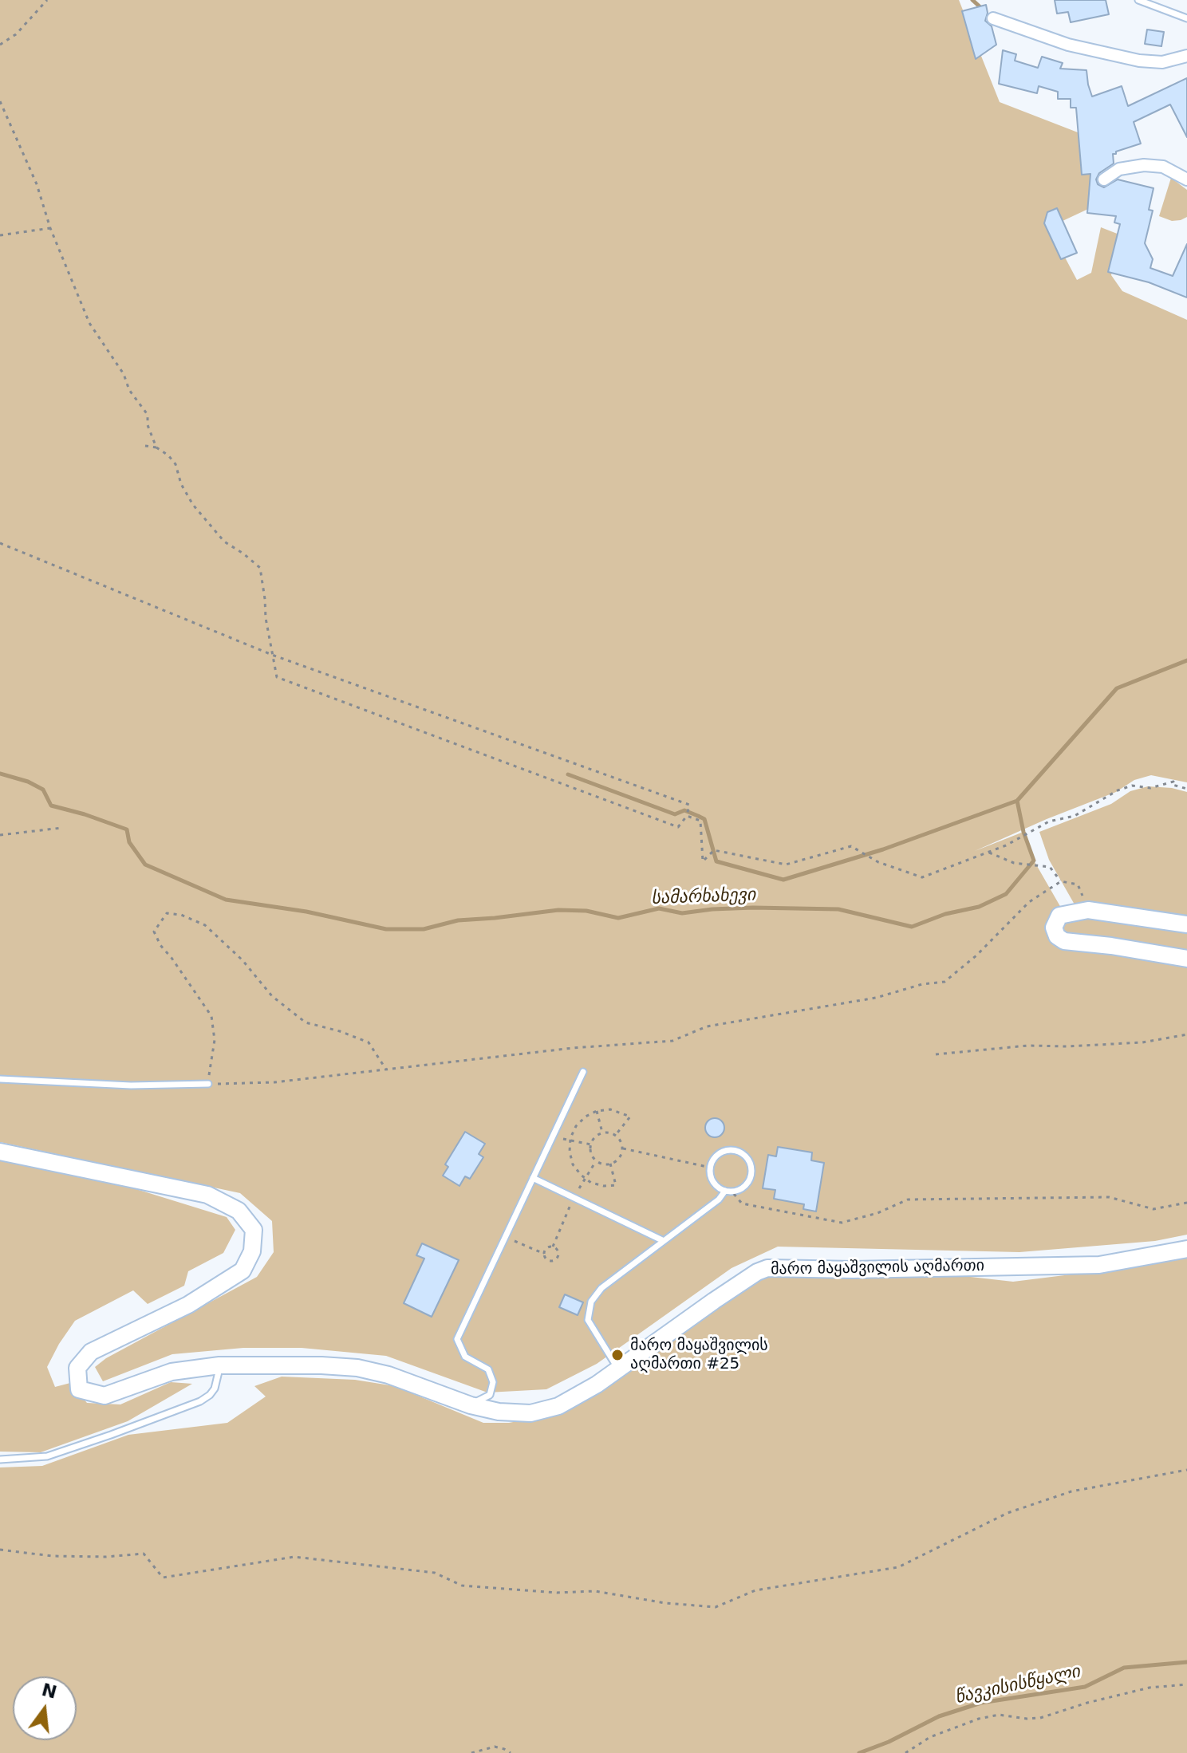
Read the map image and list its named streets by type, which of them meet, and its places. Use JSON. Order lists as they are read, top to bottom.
{
  "streets": {
    "main road": ["მარო მაყაშვილის აღმართი"]
  },
  "water": ["სამარხახევი", "წავკისისწყალი"],
  "places": ["მარო მაყაშვილის აღმართი #25"],
  "north": "top"
}
